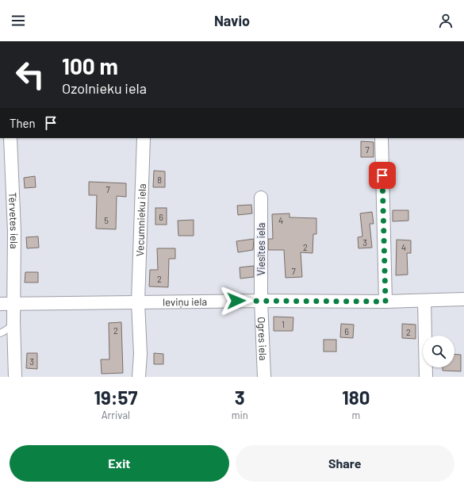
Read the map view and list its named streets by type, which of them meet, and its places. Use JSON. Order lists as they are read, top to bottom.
{
  "streets": {
    "street": [
      "Vecumnieku iela",
      "Tērvetes iela",
      "Viesītes iela",
      "Ieviņu iela",
      "Ogres iela"
    ]
  },
  "crossings": [
    ["Vecumnieku iela", "Ieviņu iela"],
    ["Tērvetes iela", "Ieviņu iela"],
    ["Viesītes iela", "Ieviņu iela"],
    ["Viesītes iela", "Ogres iela"],
    ["Ieviņu iela", "Ogres iela"]
  ],
  "house_numbers": [
    "7",
    "8",
    "7",
    "6",
    "5",
    "4",
    "3",
    "2",
    "4",
    "7",
    "2",
    "1",
    "2",
    "6",
    "2",
    "3"
  ],
  "page": {
    "header": "Navio",
    "turn": ["100 m", "Ozolnieku iela"],
    "then": "Then",
    "eta": [
      "19:57",
      "Arrival",
      "3",
      "min",
      "180",
      "m"
    ],
    "buttons": ["Exit", "Share"]
  }
}
